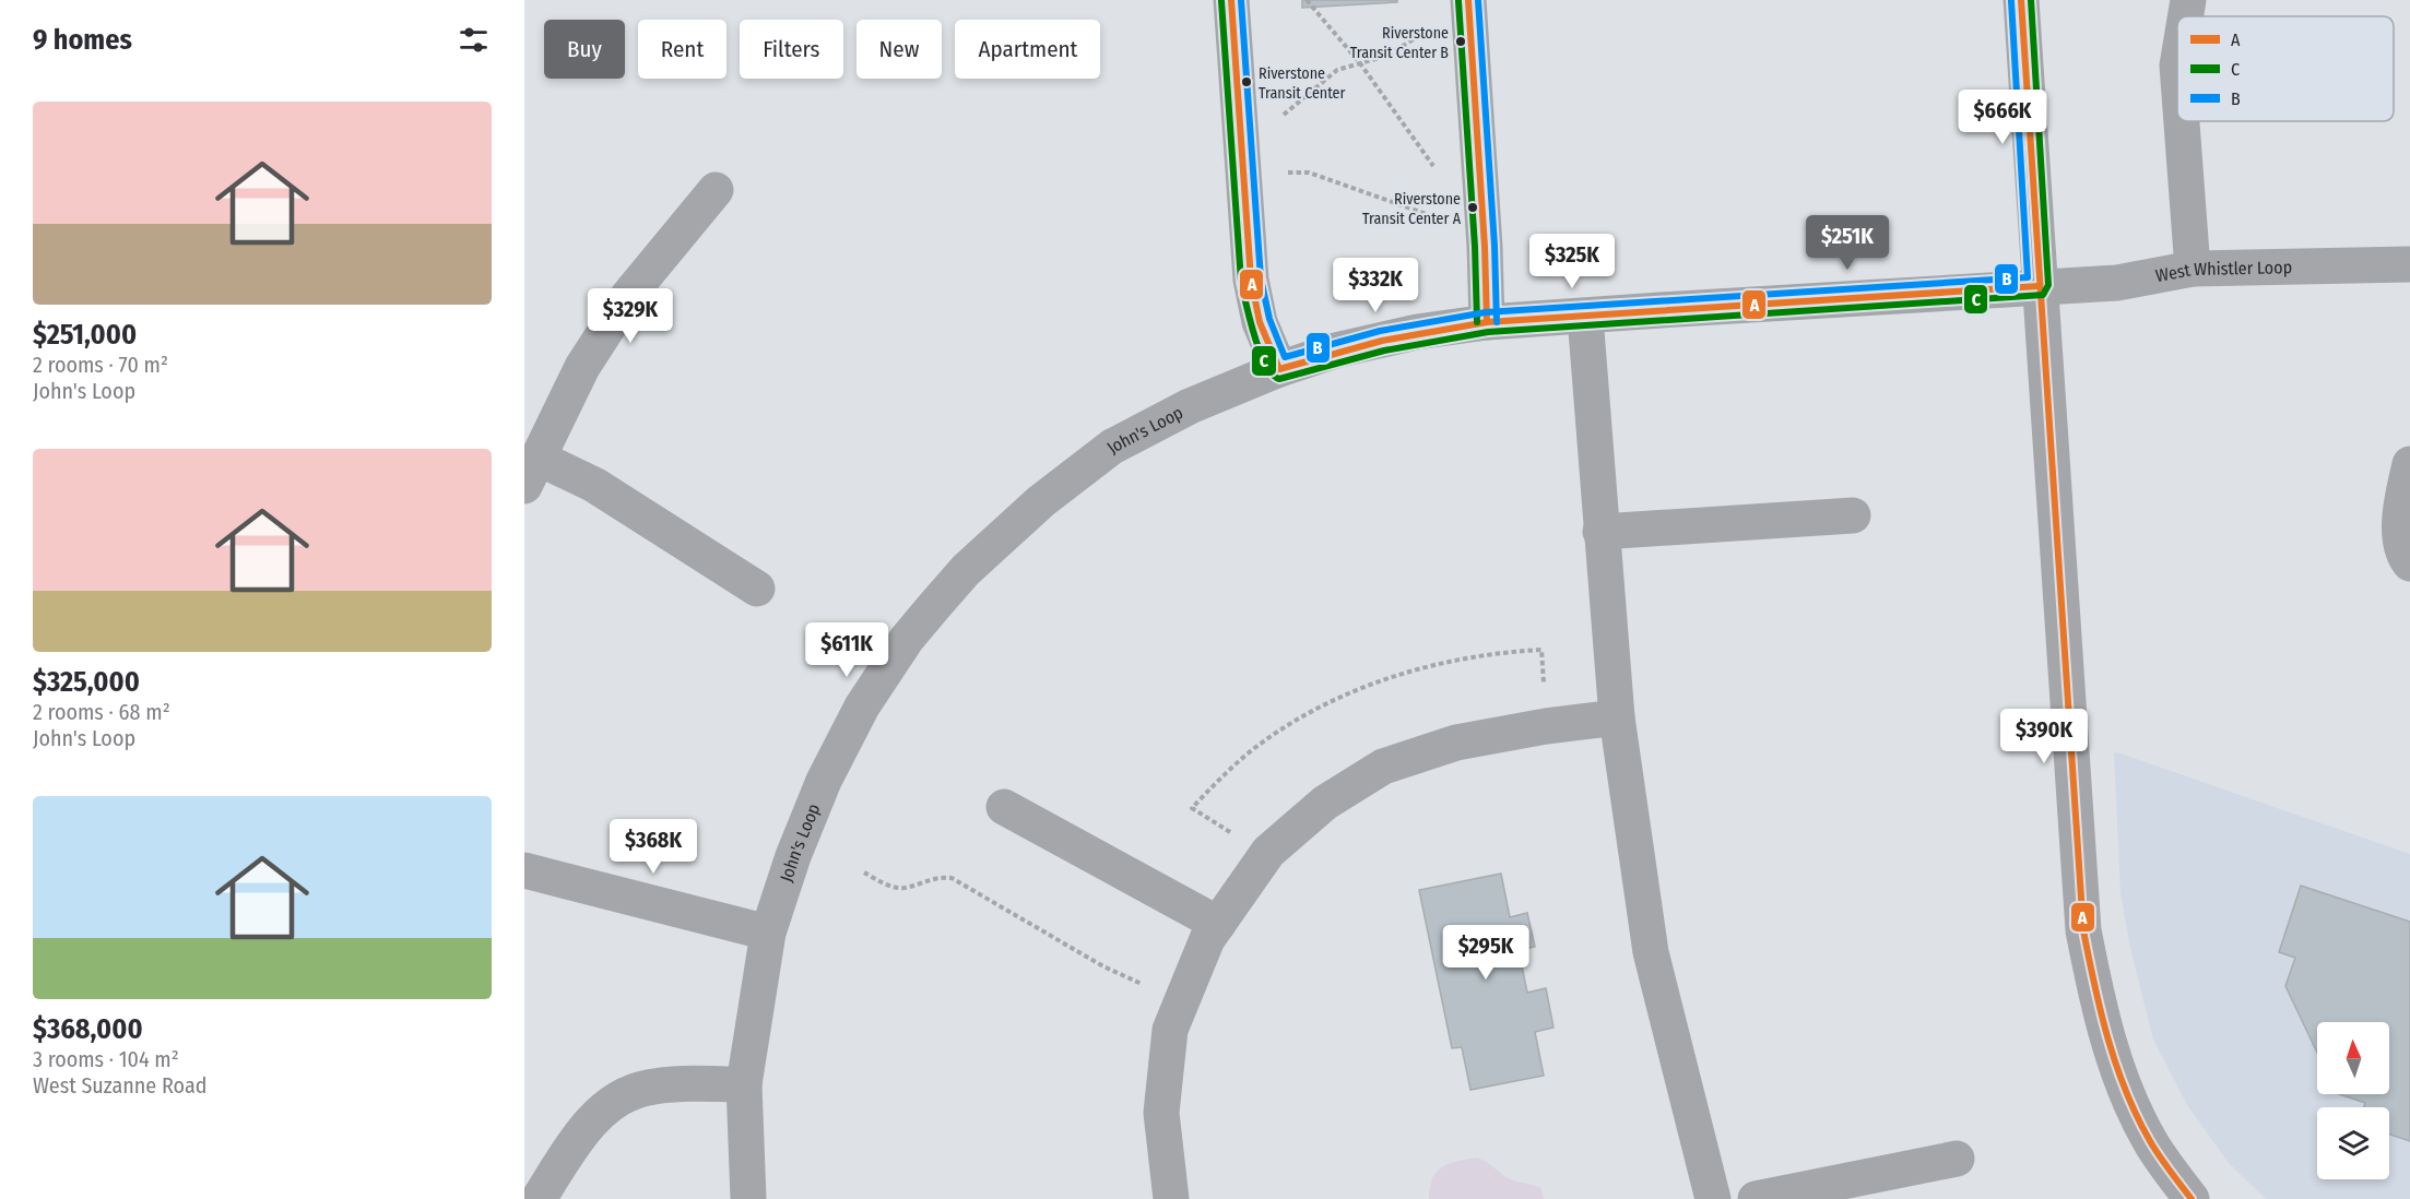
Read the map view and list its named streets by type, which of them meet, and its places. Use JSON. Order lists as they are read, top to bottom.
{
  "streets": {
    "street": ["West Whistler Loop", "John's Loop"]
  },
  "crossings": [
    ["West Whistler Loop", "John's Loop"]
  ],
  "places": ["Riverstone Transit Center B", "Riverstone Transit Center", "Riverstone Transit Center A"],
  "lines": ["transit line A", "transit line C", "transit line B"],
  "legend": ["A", "C", "B"],
  "north": "top",
  "page": {
    "heading": "9 homes",
    "chip": [
      "Buy",
      "Rent",
      "Filters",
      "New",
      "Apartment"
    ],
    "list": [
      {
        "name": "$251,000",
        "note": "2 rooms · 70 m² · John's Loop"
      },
      {
        "name": "$325,000",
        "note": "2 rooms · 68 m² · John's Loop"
      },
      {
        "name": "$368,000",
        "note": "3 rooms · 104 m² · West Suzanne Road"
      }
    ],
    "price": [
      "$666K",
      "$251K",
      "$325K",
      "$332K",
      "$329K",
      "$611K",
      "$390K",
      "$368K",
      "$295K"
    ]
  }
}
